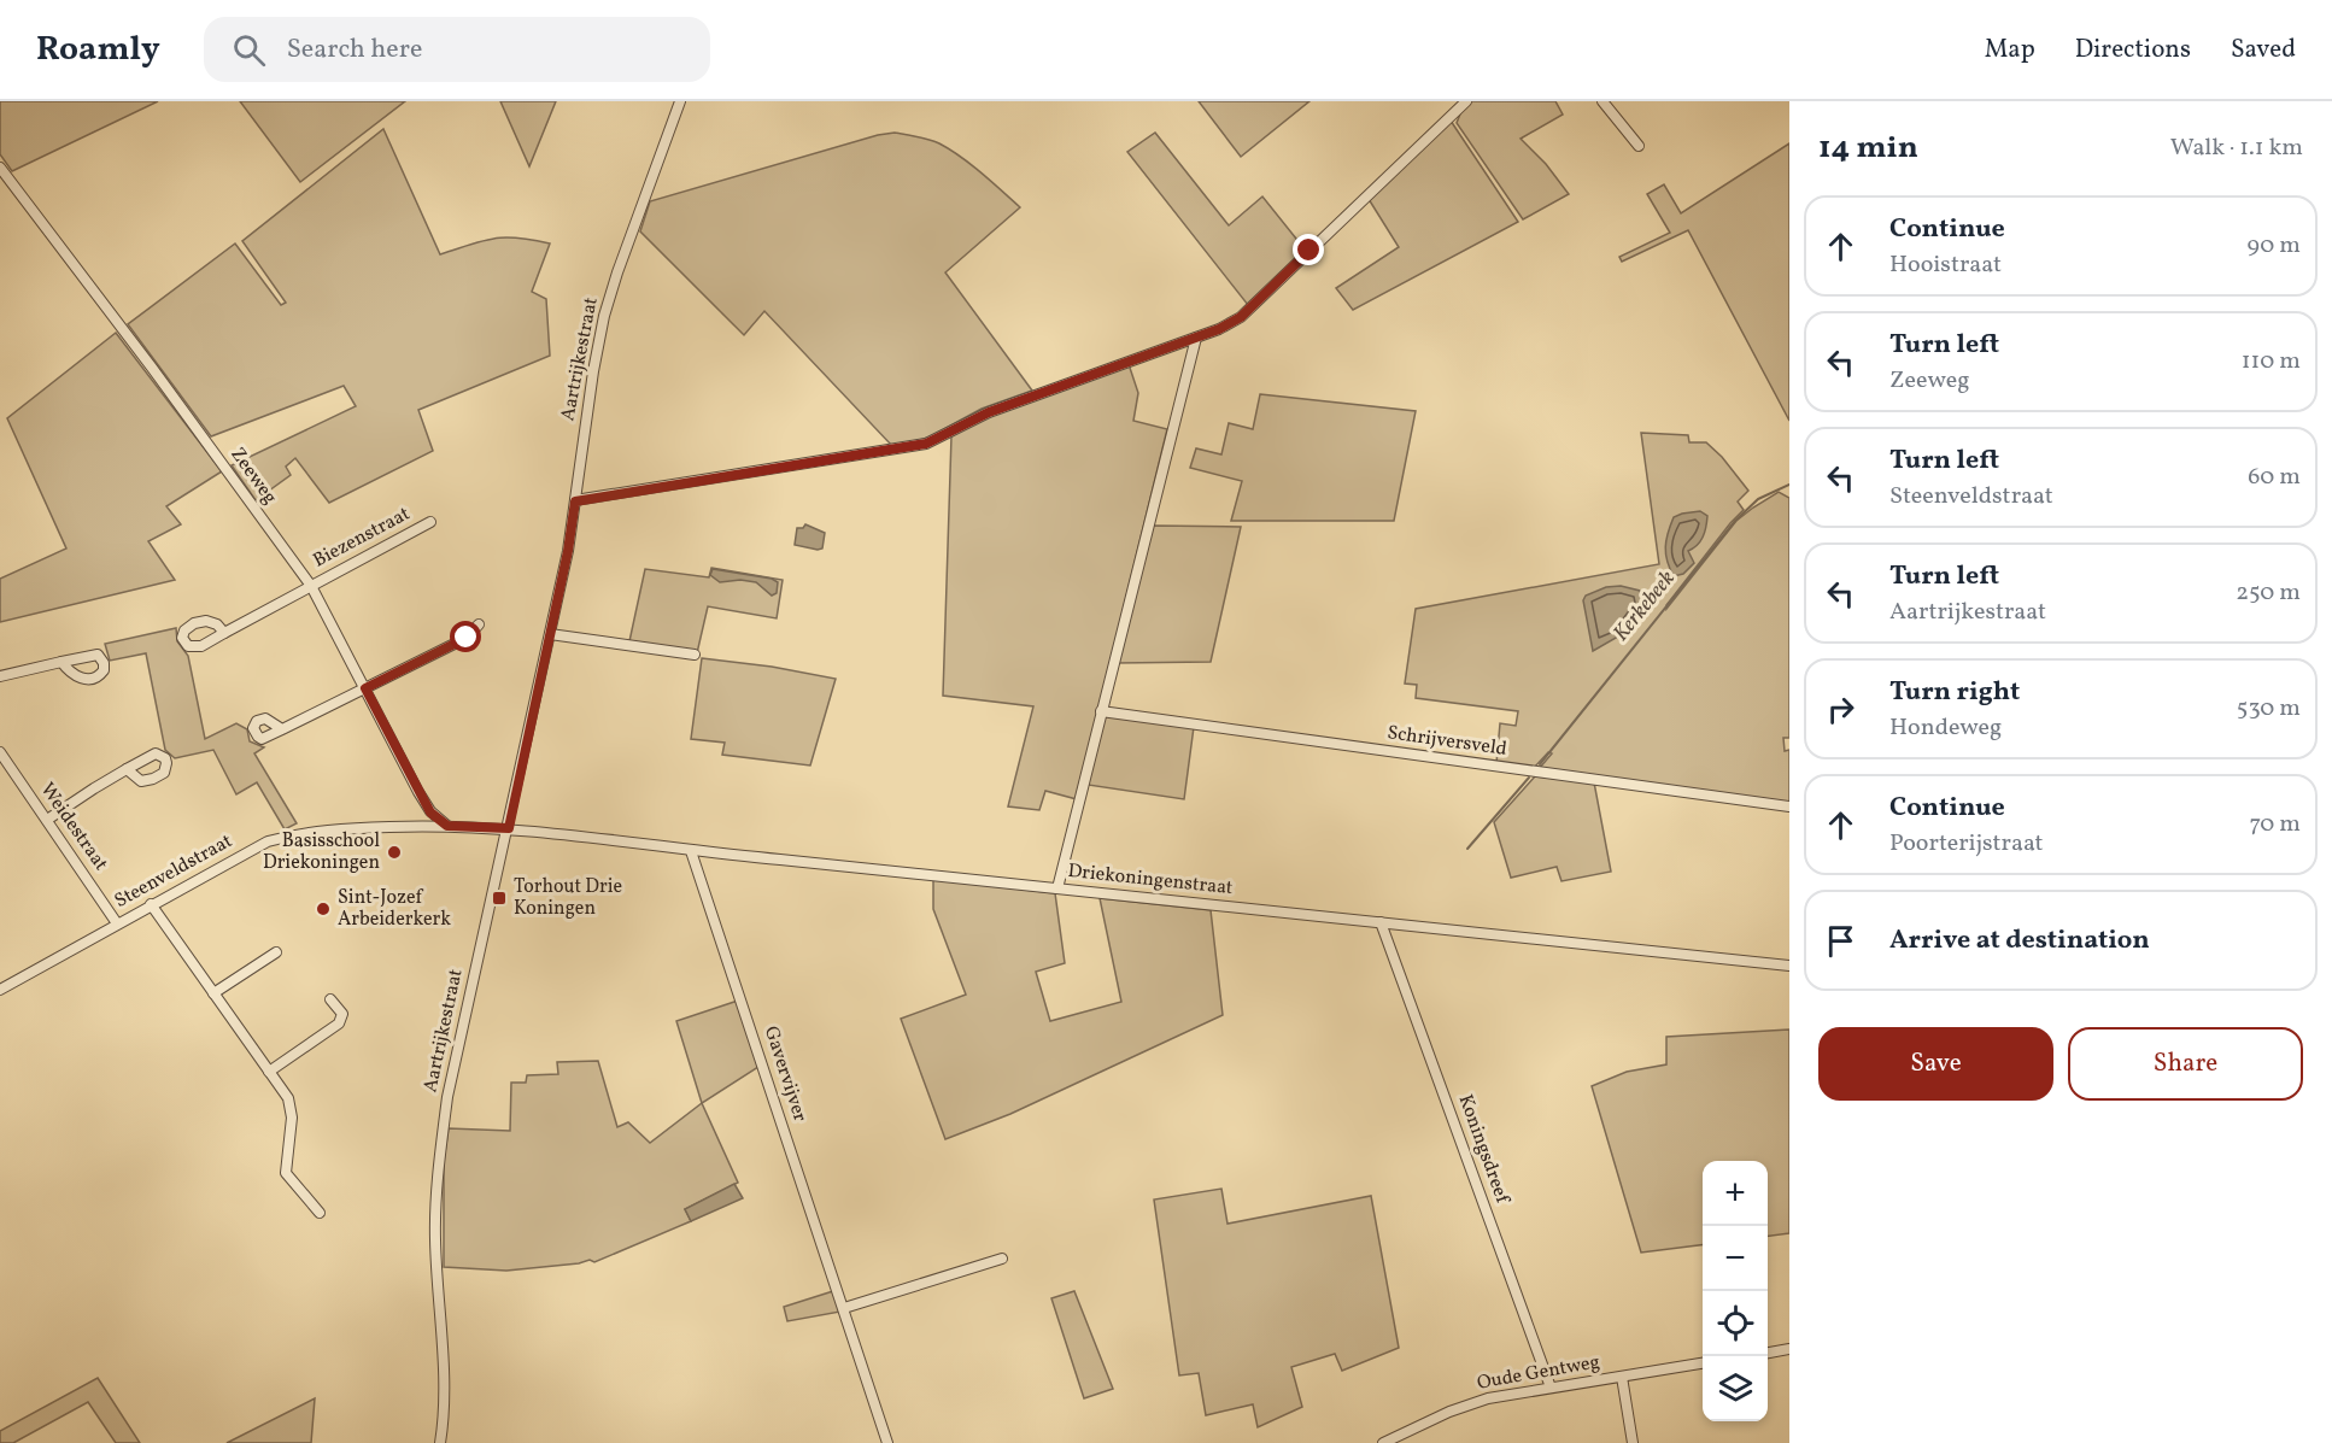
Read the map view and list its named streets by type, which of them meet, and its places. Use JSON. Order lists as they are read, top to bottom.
{
  "streets": {
    "street": [
      "Aartrijkestraat",
      "Zeeweg",
      "Biezenstraat",
      "Schrijversveld",
      "Weidestraat",
      "Steenveldstraat",
      "Driekoningenstraat",
      "Gavervijver",
      "Koningsdreef",
      "Oude Gentweg"
    ]
  },
  "crossings": [
    ["Aartrijkestraat", "Steenveldstraat"],
    ["Aartrijkestraat", "Driekoningenstraat"],
    ["Zeeweg", "Biezenstraat"],
    ["Zeeweg", "Steenveldstraat"],
    ["Weidestraat", "Steenveldstraat"],
    ["Steenveldstraat", "Driekoningenstraat"],
    ["Driekoningenstraat", "Gavervijver"],
    ["Driekoningenstraat", "Koningsdreef"],
    ["Koningsdreef", "Oude Gentweg"]
  ],
  "water": ["Kerkebeek"],
  "places": {
    "other": ["Basisschool Driekoningen", "Sint-Jozef Arbeiderkerk"],
    "transit": ["Torhout Drie Koningen"]
  },
  "page": {
    "header": "Roamly",
    "search": "Search here",
    "nav": ["Map", "Directions", "Saved"],
    "heading": ["14 min", "Walk · 1.1 km"],
    "list": [
      ["Continue", "Hooistraat", "90 m"],
      ["Turn left", "Zeeweg", "110 m"],
      ["Turn left", "Steenveldstraat", "60 m"],
      ["Turn left", "Aartrijkestraat", "250 m"],
      ["Turn right", "Hondeweg", "530 m"],
      ["Continue", "Poorterijstraat", "70 m"],
      "Arrive at destination"
    ],
    "buttons": ["Save", "Share"],
    "map_buttons": ["+", "−"]
  }
}
